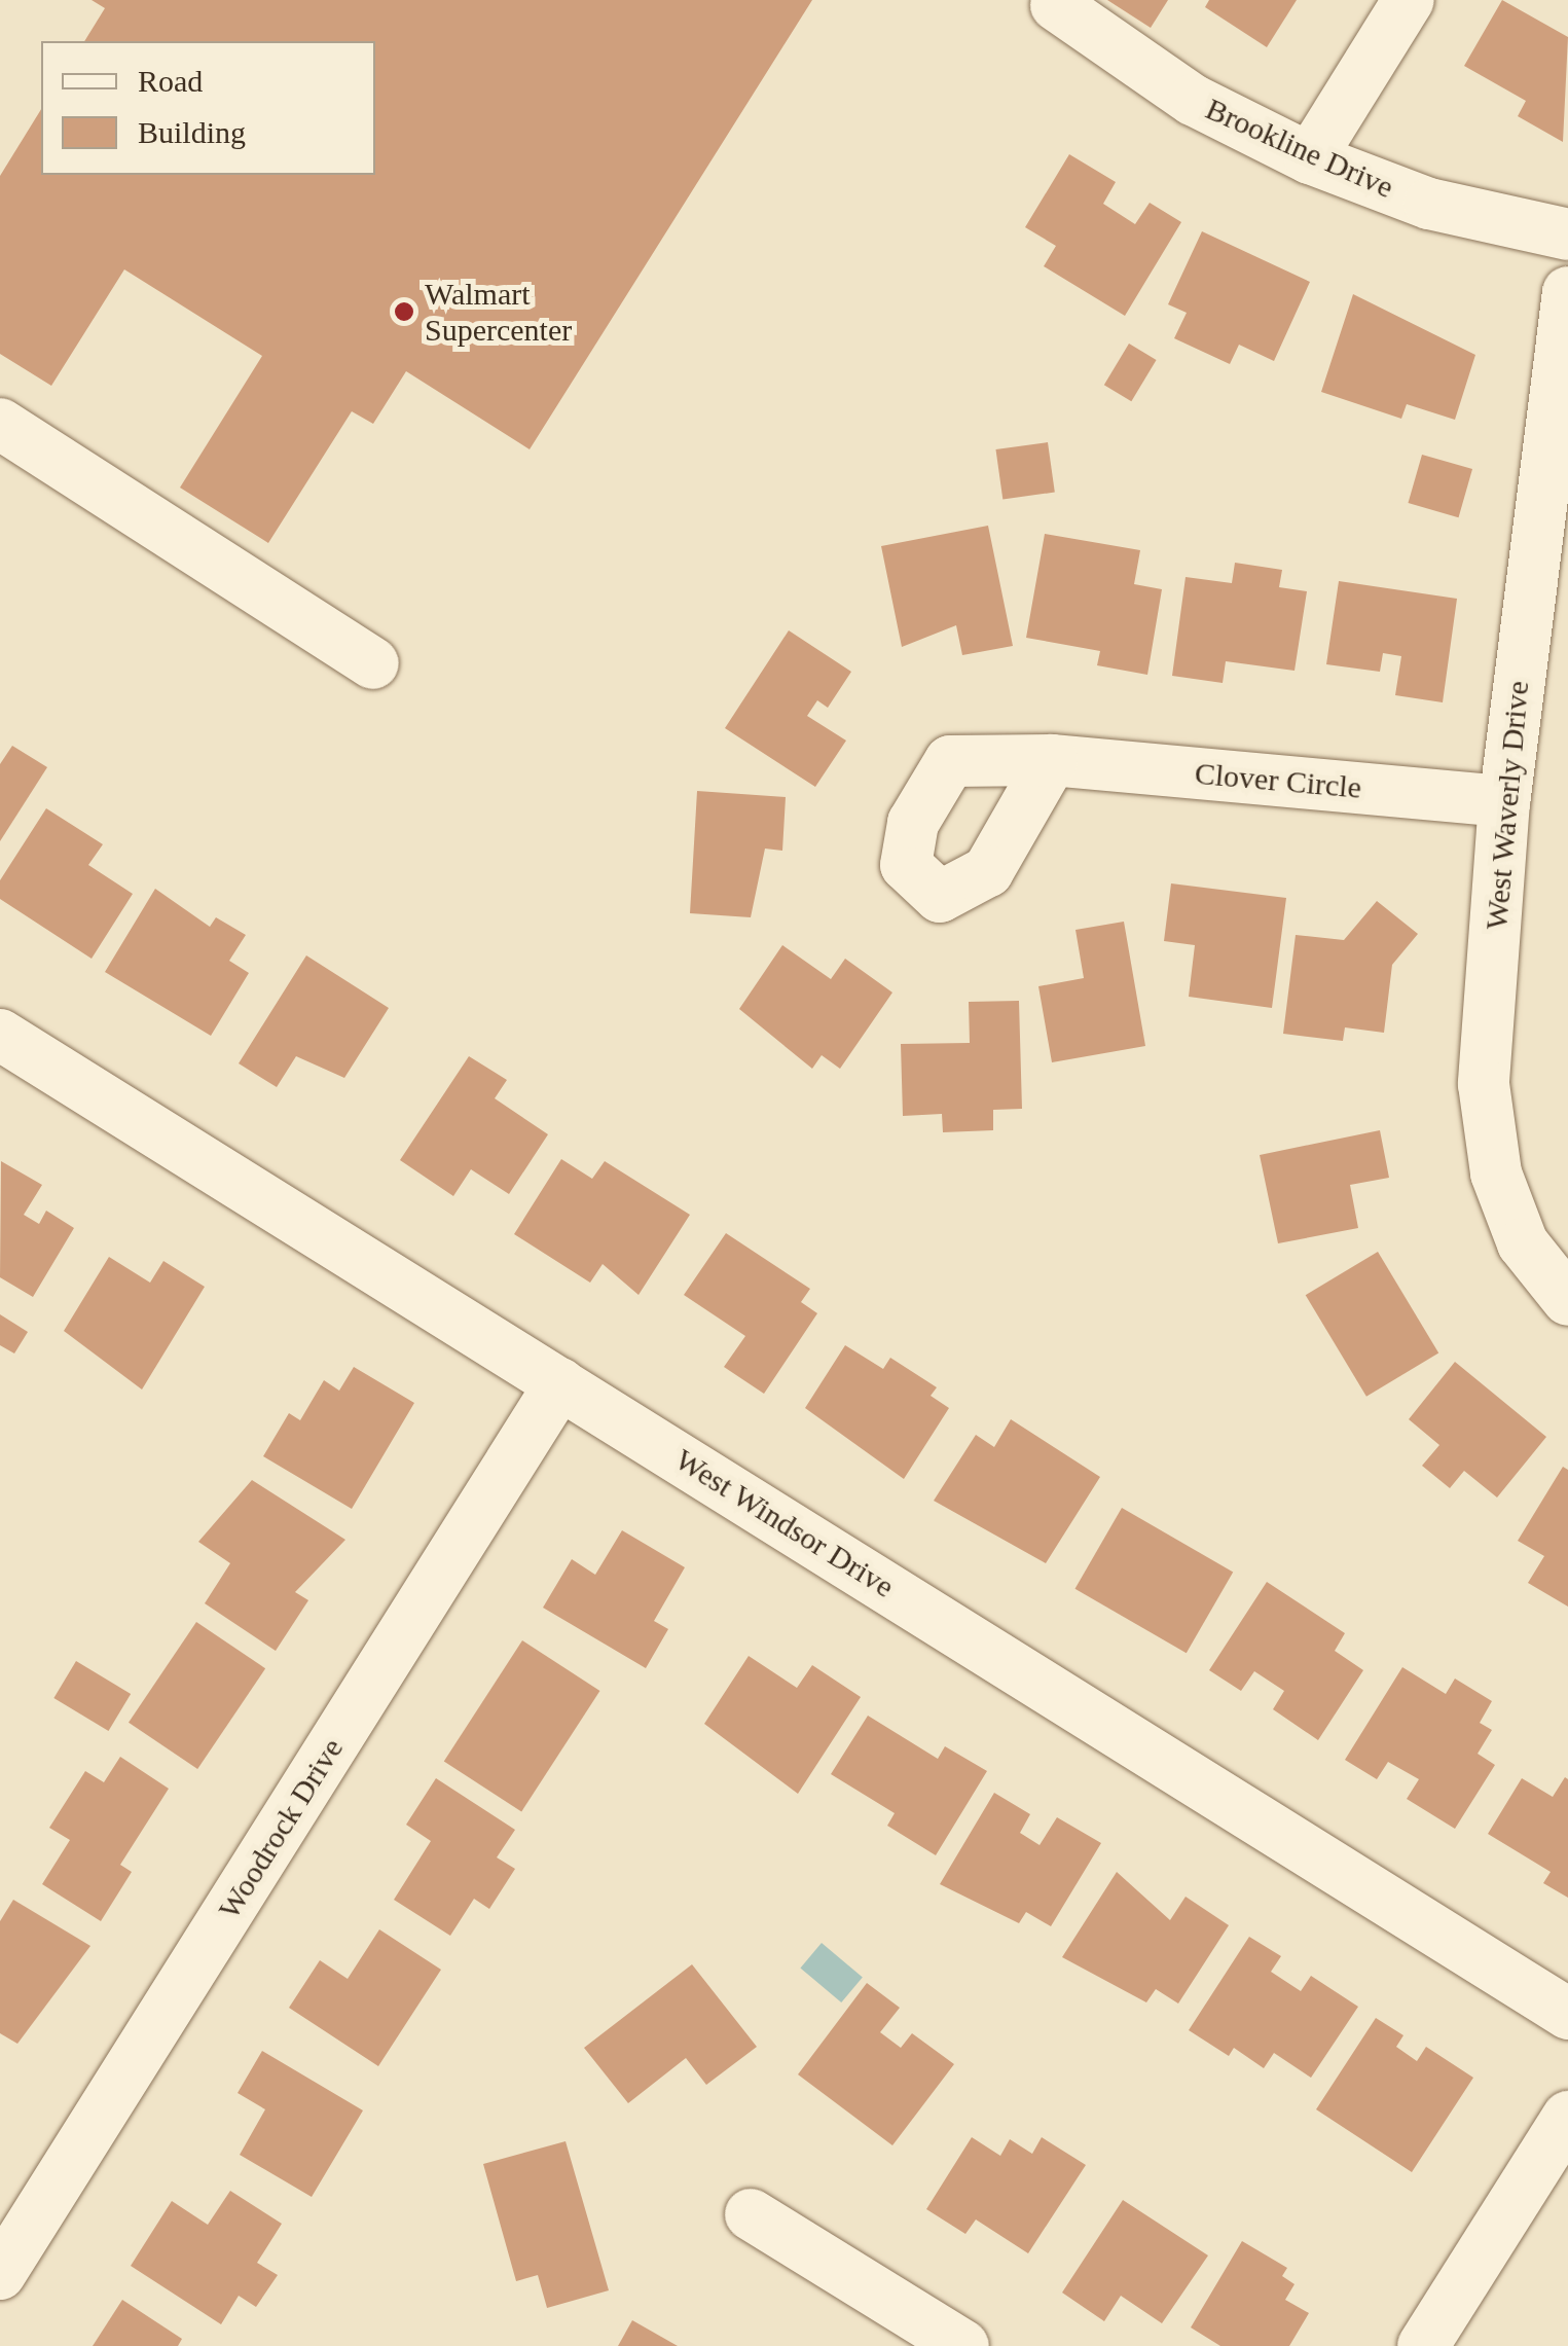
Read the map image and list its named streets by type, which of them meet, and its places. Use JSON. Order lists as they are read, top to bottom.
{
  "streets": {
    "street": [
      "Brookline Drive",
      "Clover Circle",
      "West Waverly Drive",
      "West Windsor Drive",
      "Woodrock Drive"
    ]
  },
  "crossings": [
    ["Clover Circle", "West Waverly Drive"],
    ["West Windsor Drive", "Woodrock Drive"]
  ],
  "places": ["Walmart Supercenter"],
  "legend": ["Road", "Building"]
}
